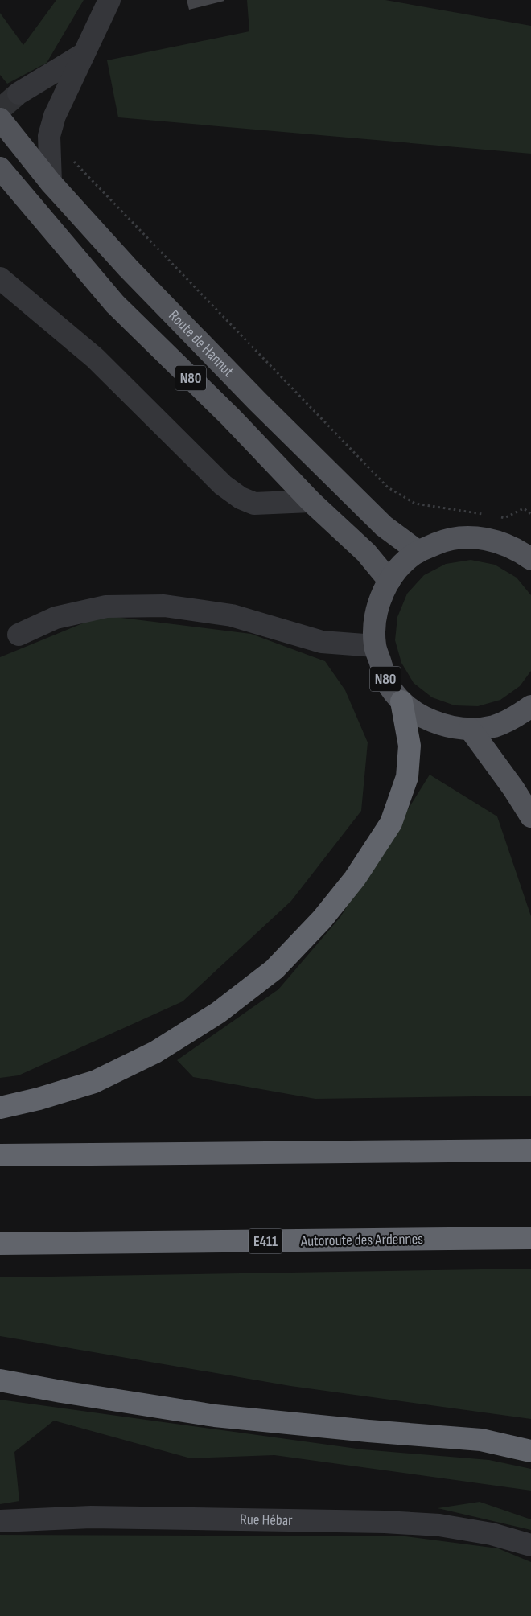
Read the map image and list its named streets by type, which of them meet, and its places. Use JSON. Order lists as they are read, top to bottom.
{
  "streets": {
    "highway": ["Autoroute des Ardennes", "E411"],
    "main road": ["Route de Hannut", "N80"],
    "street": ["Rue Hébar"]
  },
  "crossings": [
    ["Route de Hannut", "N80"]
  ]
}
